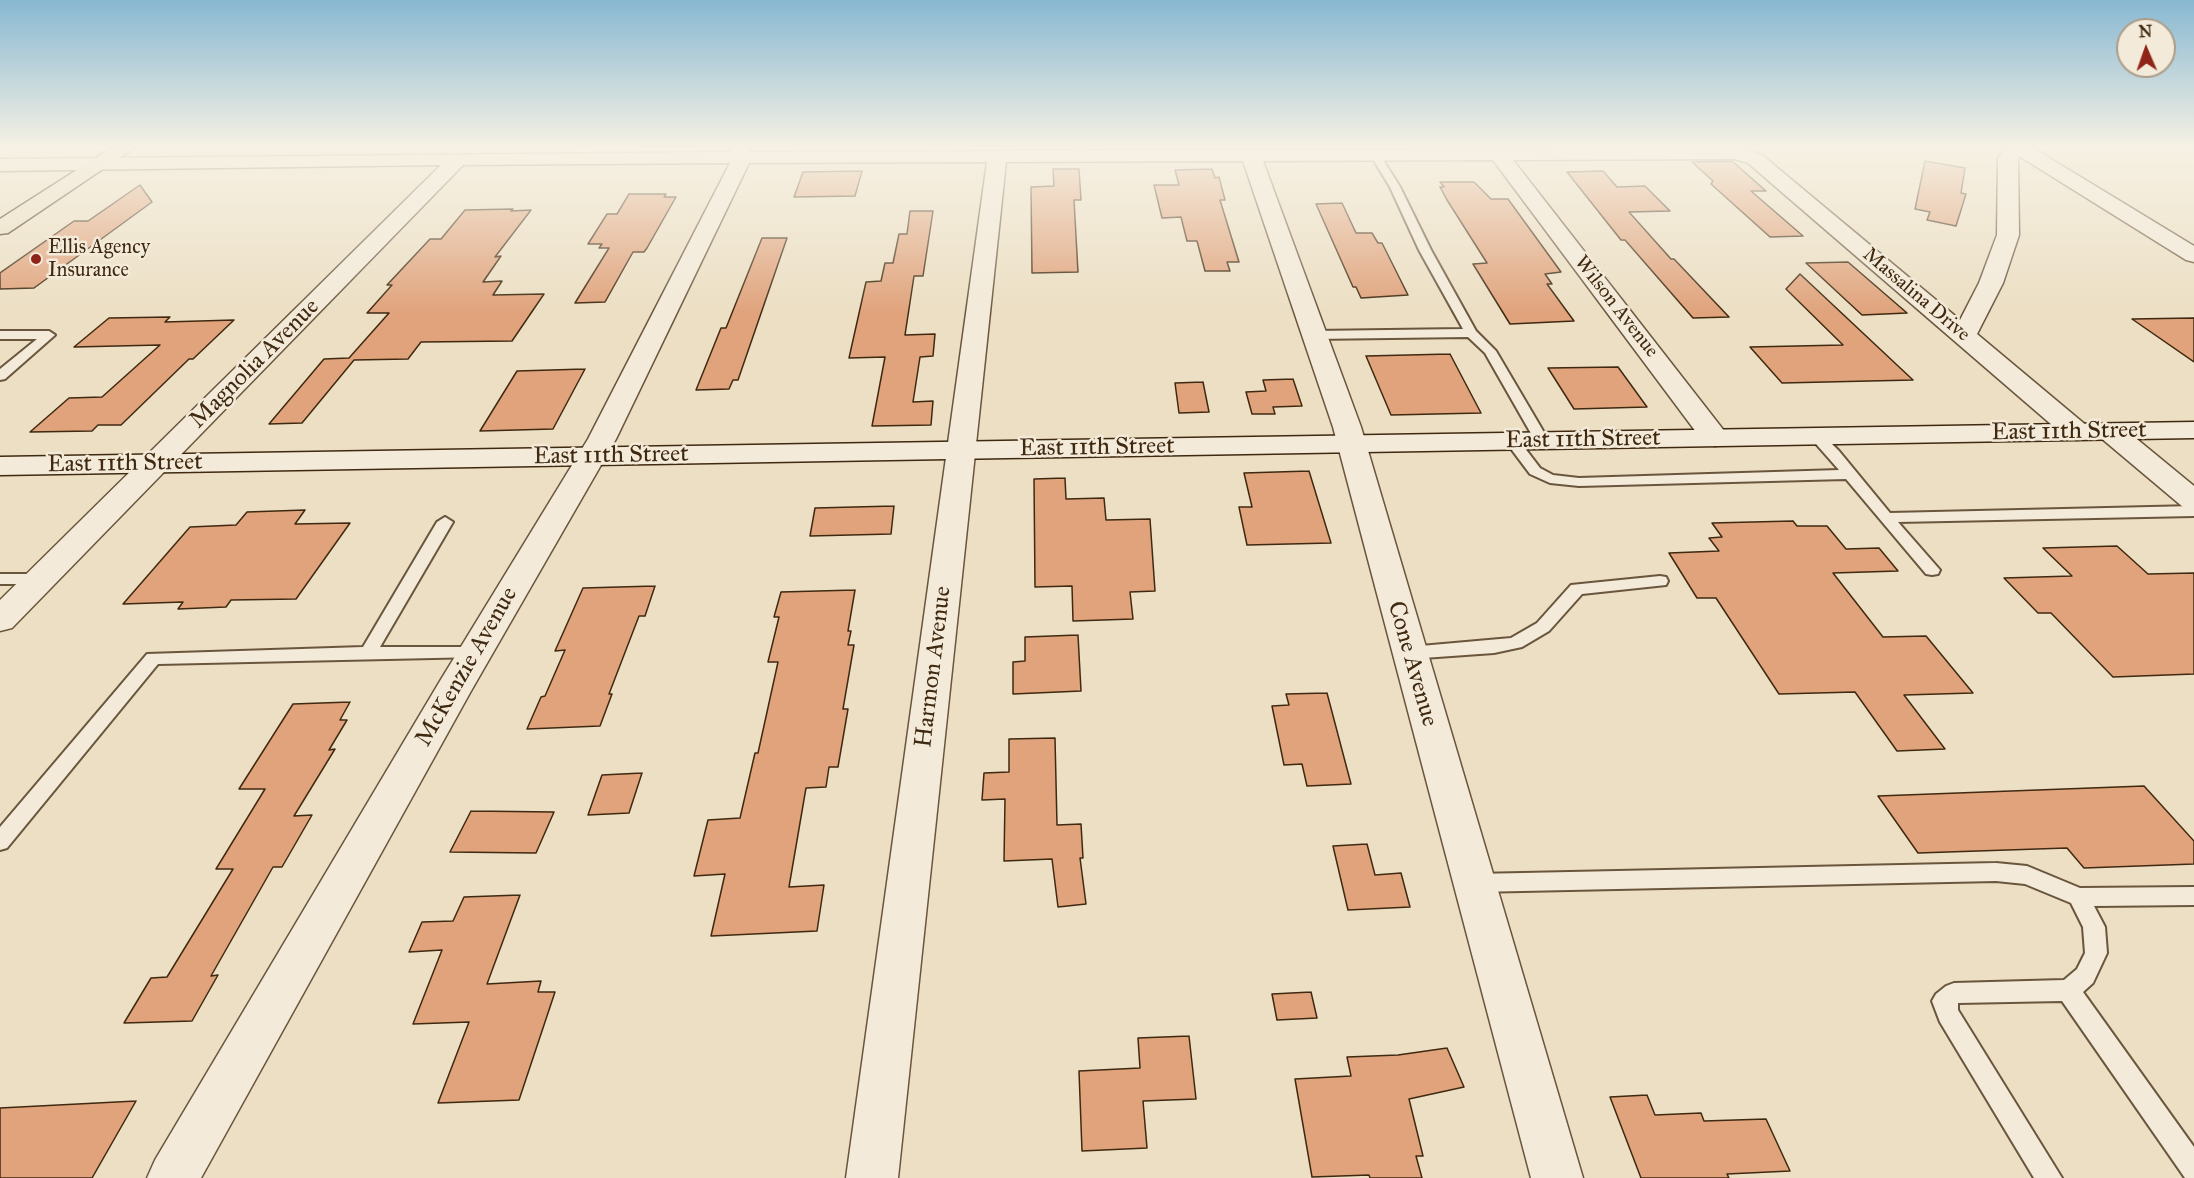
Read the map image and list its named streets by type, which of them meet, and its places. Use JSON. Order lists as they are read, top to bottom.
{
  "streets": {
    "street": [
      "Massalina Drive",
      "Wilson Avenue",
      "Magnolia Avenue",
      "East 11th Street",
      "Cone Avenue",
      "McKenzie Avenue",
      "Harmon Avenue"
    ]
  },
  "crossings": [
    ["Massalina Drive", "East 11th Street"],
    ["Wilson Avenue", "East 11th Street"],
    ["Magnolia Avenue", "East 11th Street"],
    ["East 11th Street", "Cone Avenue"],
    ["East 11th Street", "McKenzie Avenue"],
    ["East 11th Street", "Harmon Avenue"]
  ],
  "places": ["Ellis Agency Insurance"],
  "north": "top"
}
